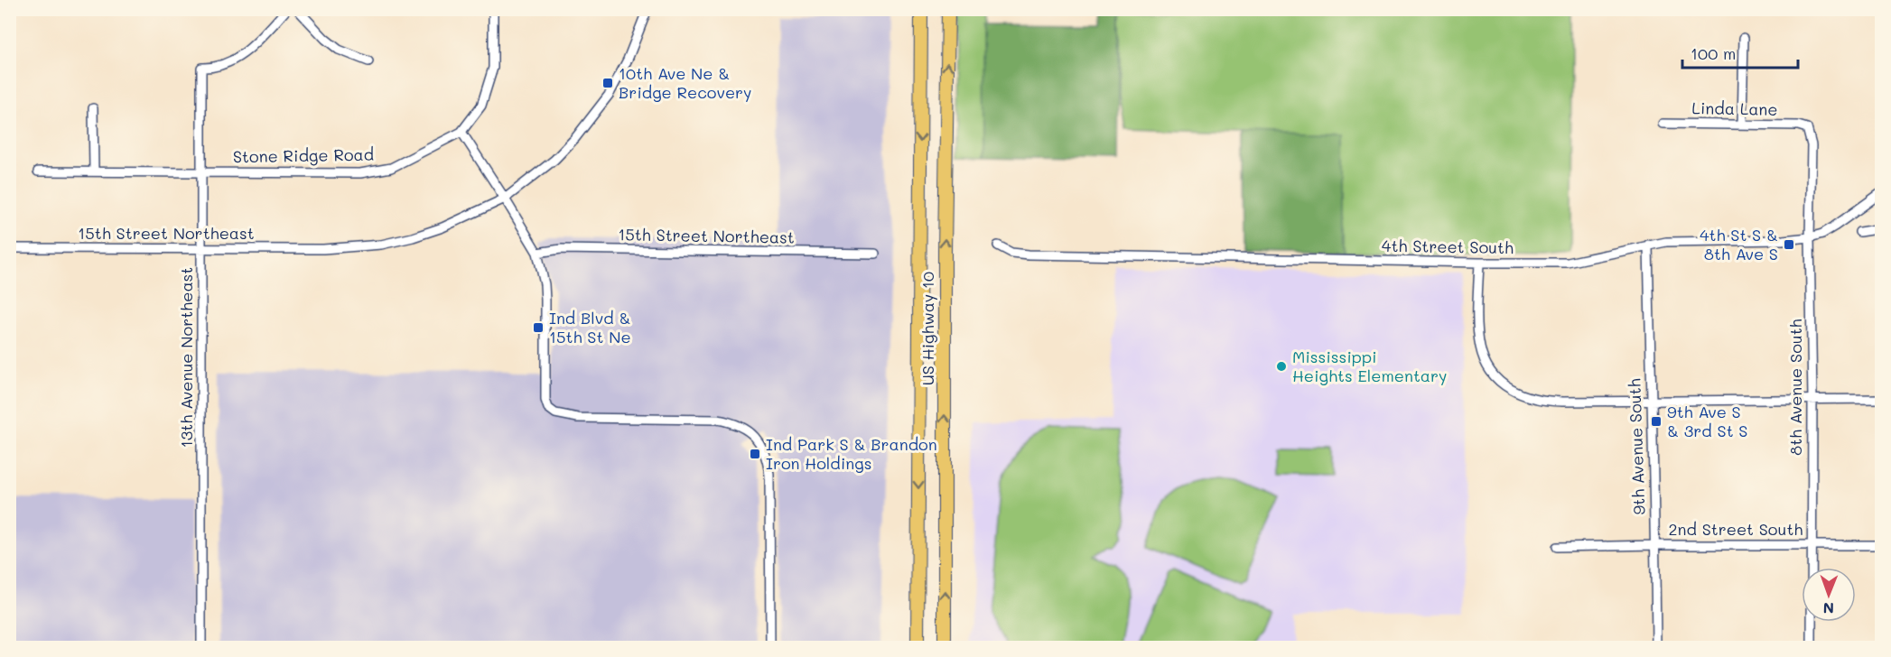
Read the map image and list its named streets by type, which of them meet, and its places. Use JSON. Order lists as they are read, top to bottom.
{
  "streets": {
    "highway": ["US Highway 10"],
    "street": [
      "Linda Lane",
      "Stone Ridge Road",
      "15th Street Northeast",
      "4th Street South",
      "13th Avenue Northeast",
      "8th Avenue South",
      "9th Avenue South",
      "2nd Street South"
    ]
  },
  "crossings": [
    ["Linda Lane", "8th Avenue South"],
    ["Stone Ridge Road", "13th Avenue Northeast"],
    ["15th Street Northeast", "13th Avenue Northeast"],
    ["4th Street South", "8th Avenue South"],
    ["4th Street South", "9th Avenue South"],
    ["8th Avenue South", "2nd Street South"],
    ["9th Avenue South", "2nd Street South"]
  ],
  "places": {
    "transit": [
      "10th Ave Ne & Bridge Recovery",
      "4th St S & 8th Ave S",
      "Ind Blvd & 15th St Ne",
      "9th Ave S & 3rd St S",
      "Ind Park S & Brandon Iron Holdings"
    ],
    "other": ["Mississippi Heights Elementary"]
  },
  "scale_bar": "100 m",
  "north": "bottom"
}
